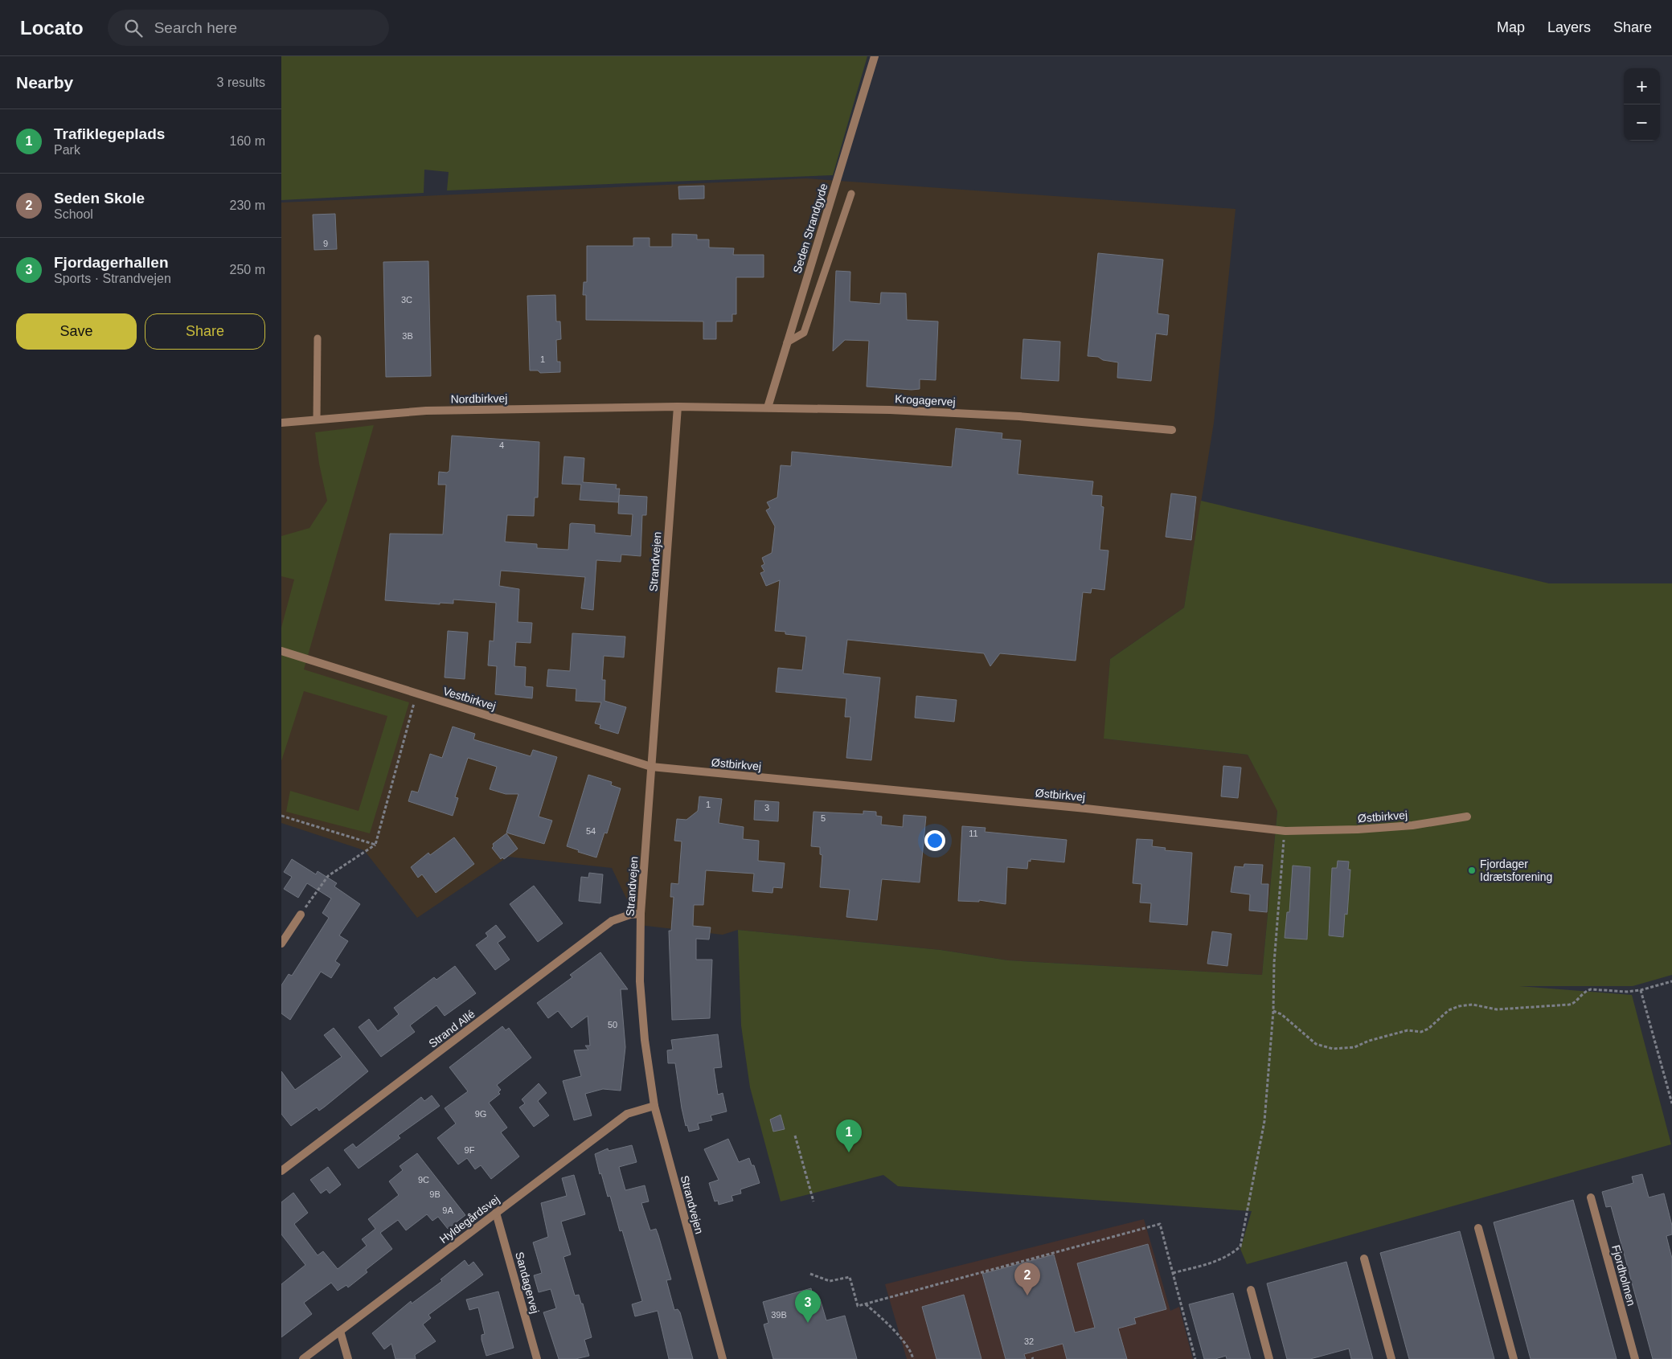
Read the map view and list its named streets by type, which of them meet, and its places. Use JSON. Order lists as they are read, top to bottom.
{
  "streets": {
    "street": [
      "Seden Strandgyde",
      "Nordbirkvej",
      "Krogagervej",
      "Strandvejen",
      "Vestbirkvej",
      "Østbirkvej",
      "Strand Allé",
      "Hyldegårdsvej",
      "Fjordholmen",
      "Sandagervej"
    ]
  },
  "crossings": [
    ["Seden Strandgyde", "Krogagervej"],
    ["Nordbirkvej", "Krogagervej"],
    ["Nordbirkvej", "Strandvejen"],
    ["Krogagervej", "Strandvejen"],
    ["Strandvejen", "Vestbirkvej"],
    ["Strandvejen", "Østbirkvej"],
    ["Strandvejen", "Strand Allé"],
    ["Strandvejen", "Hyldegårdsvej"],
    ["Vestbirkvej", "Østbirkvej"],
    ["Hyldegårdsvej", "Sandagervej"]
  ],
  "places": ["Fjordager Idrætsforening"],
  "house_numbers": [
    "9",
    "3C",
    "3B",
    "1",
    "4",
    "1",
    "3",
    "5",
    "54",
    "11",
    "50",
    "9G",
    "9F",
    "9C",
    "9B",
    "9A",
    "39B",
    "32"
  ],
  "page": {
    "header": "Locato",
    "search": "Search here",
    "nav": ["Map", "Layers", "Share"],
    "heading": ["Nearby", "3 results"],
    "map_buttons": ["+", "−"],
    "list": [
      {
        "mark": "1",
        "name": "Trafiklegeplads",
        "note": "Park",
        "value": "160 m"
      },
      {
        "mark": "2",
        "name": "Seden Skole",
        "note": "School",
        "value": "230 m"
      },
      {
        "mark": "3",
        "name": "Fjordagerhallen",
        "note": "Sports · Strandvejen",
        "value": "250 m"
      }
    ],
    "buttons": ["Save", "Share"],
    "pins": ["1", "2", "3"]
  }
}
